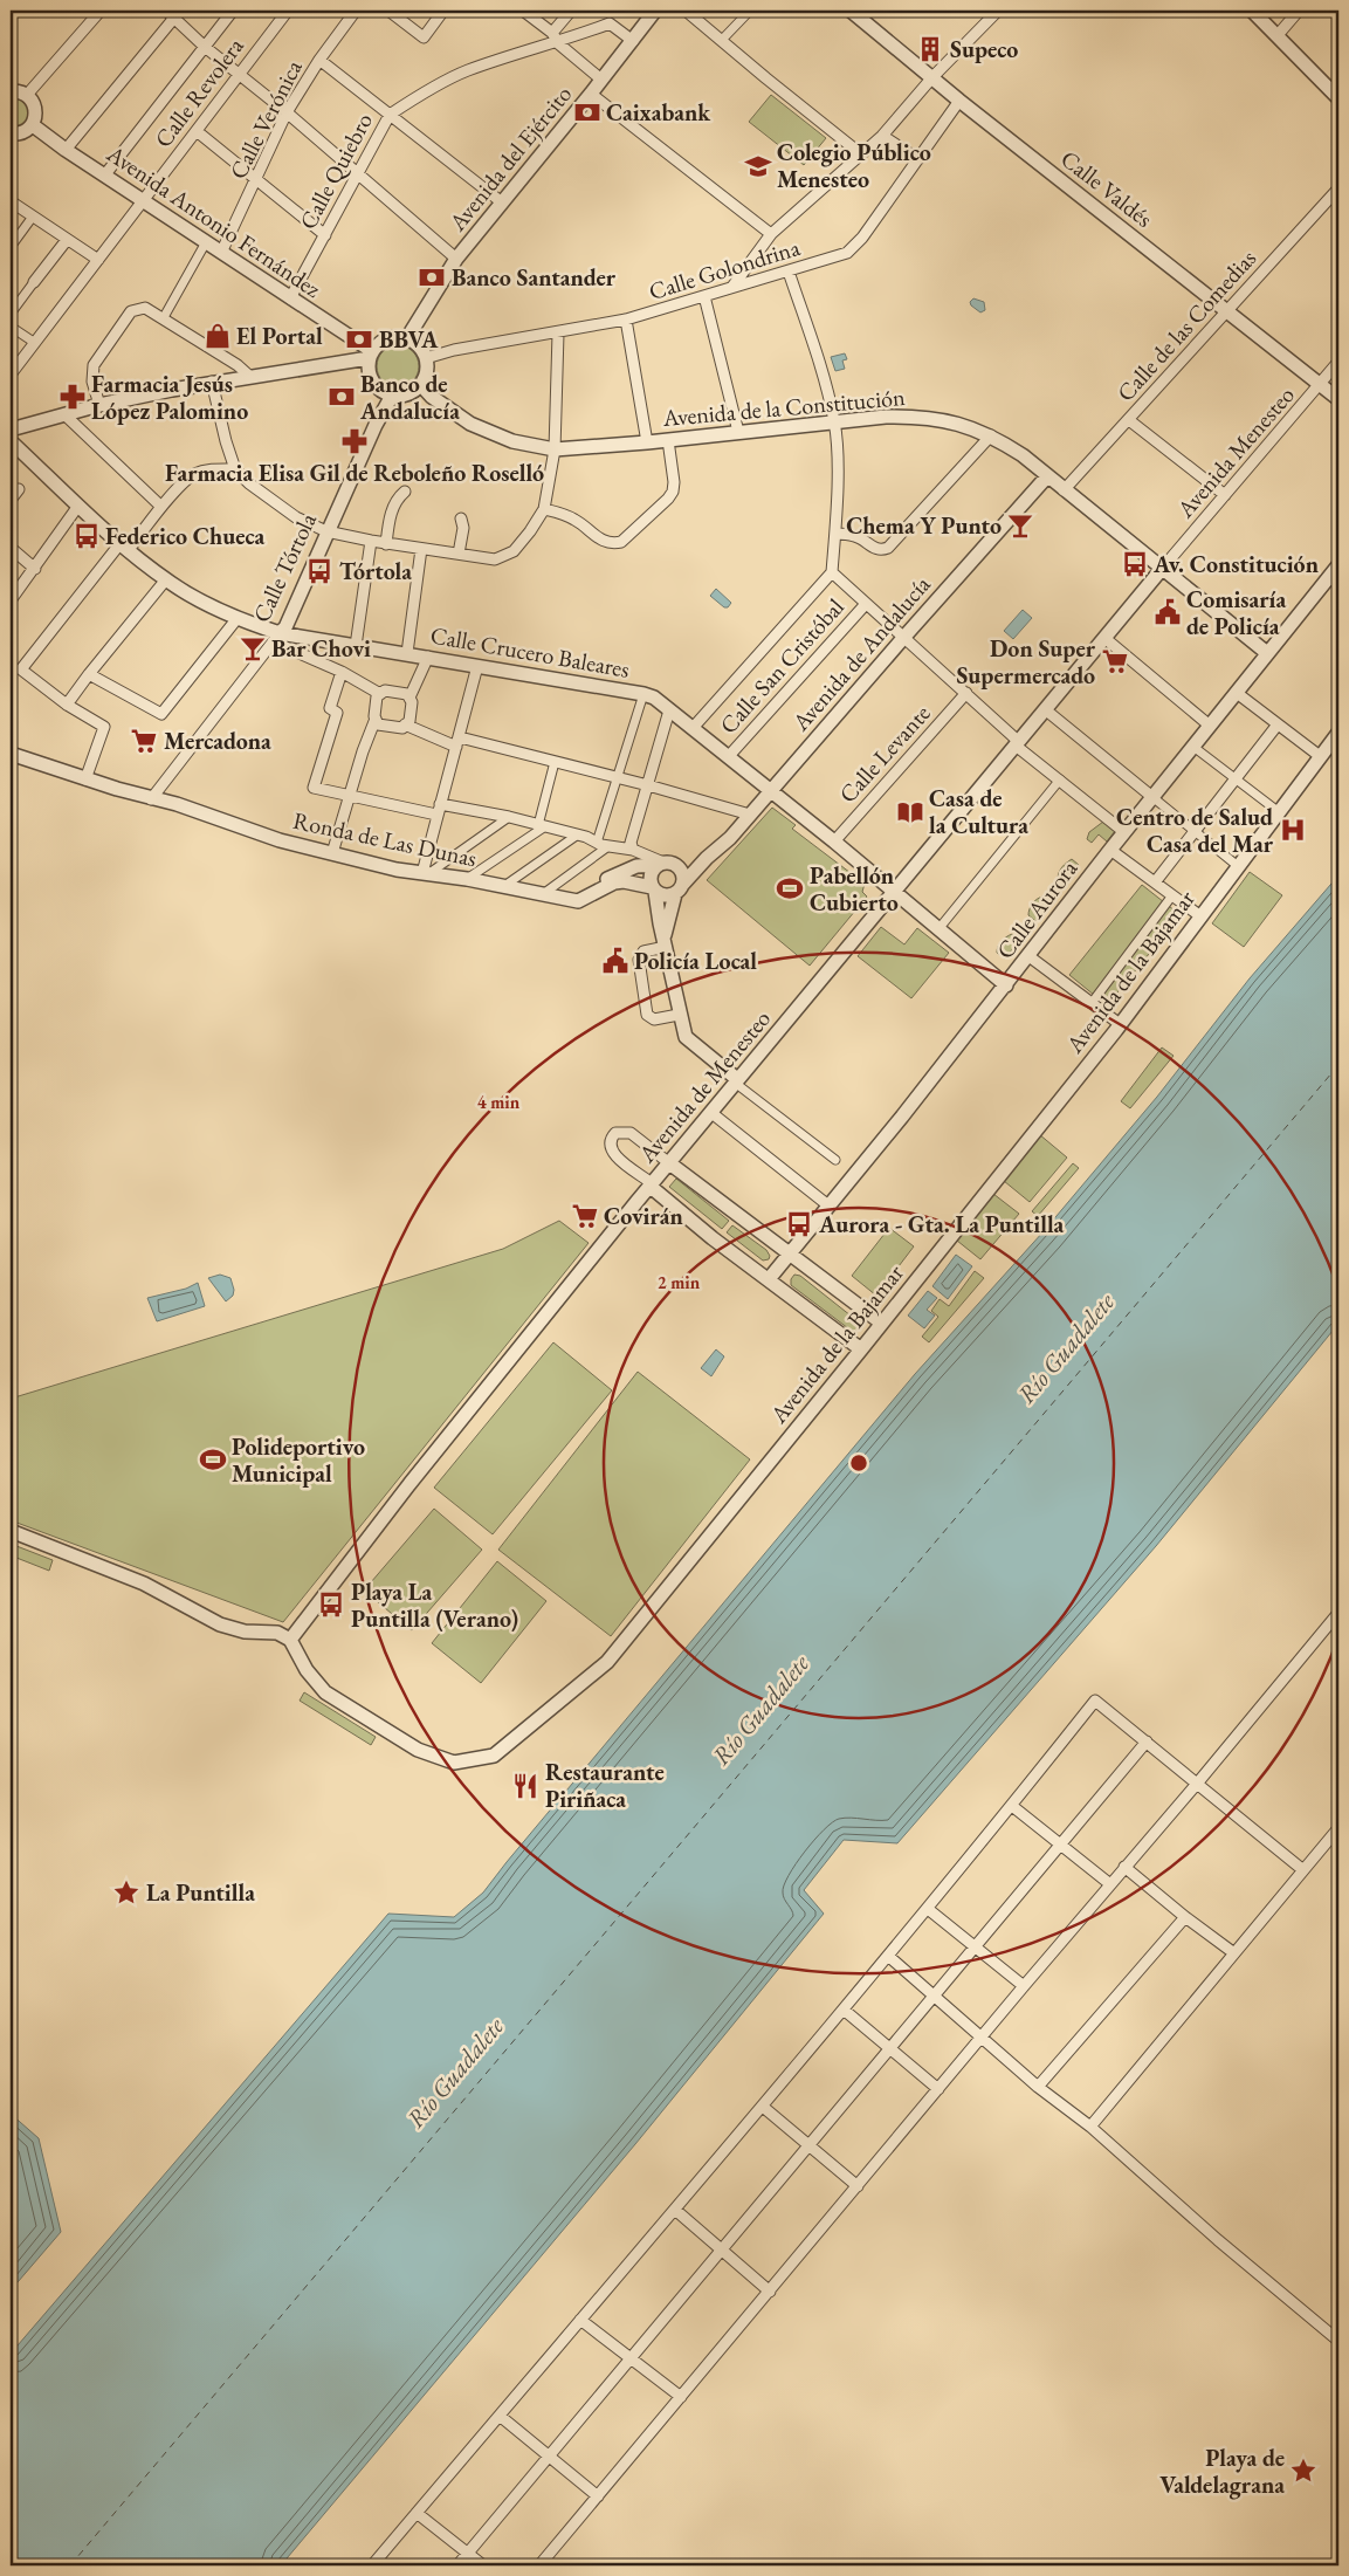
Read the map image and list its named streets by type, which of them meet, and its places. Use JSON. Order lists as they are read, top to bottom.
{
  "streets": {
    "street": [
      "Calle Revolera",
      "Calle Verónica",
      "Avenida del Ejército",
      "Calle Quiebro",
      "Calle Valdés",
      "Avenida Antonio Fernández",
      "Calle Golondrina",
      "Calle de las Comedias",
      "Avenida de la Constitución",
      "Avenida Menesteo",
      "Calle Tórtola",
      "Calle Crucero Baleares",
      "Avenida de Andalucía",
      "Calle San Cristóbal",
      "Calle Levante",
      "Ronda de Las Dunas",
      "Calle Aurora",
      "Avenida de la Bajamar",
      "Avenida de Menesteo"
    ]
  },
  "crossings": [
    ["Calle Revolera", "Avenida Antonio Fernández"],
    ["Calle Verónica", "Avenida Antonio Fernández"],
    ["Avenida del Ejército", "Calle Quiebro"],
    ["Avenida del Ejército", "Avenida Antonio Fernández"],
    ["Avenida del Ejército", "Calle Golondrina"],
    ["Avenida del Ejército", "Avenida de la Constitución"],
    ["Avenida del Ejército", "Calle Tórtola"],
    ["Calle Quiebro", "Avenida Antonio Fernández"],
    ["Calle Valdés", "Calle Golondrina"],
    ["Calle Valdés", "Calle de las Comedias"],
    ["Calle Valdés", "Avenida Menesteo"],
    ["Avenida Antonio Fernández", "Calle Golondrina"],
    ["Avenida Antonio Fernández", "Avenida de la Constitución"],
    ["Avenida Antonio Fernández", "Calle Tórtola"],
    ["Calle Golondrina", "Avenida de la Constitución"],
    ["Calle Golondrina", "Calle Tórtola"],
    ["Calle de las Comedias", "Avenida de la Constitución"],
    ["Avenida de la Constitución", "Avenida Menesteo"],
    ["Avenida de la Constitución", "Calle Tórtola"],
    ["Avenida de la Constitución", "Avenida de Andalucía"],
    ["Avenida de la Constitución", "Calle Aurora"],
    ["Avenida de la Constitución", "Avenida de Menesteo"],
    ["Avenida Menesteo", "Avenida de Menesteo"],
    ["Calle Tórtola", "Calle Crucero Baleares"],
    ["Calle Tórtola", "Ronda de Las Dunas"],
    ["Calle Crucero Baleares", "Avenida de Andalucía"],
    ["Calle Crucero Baleares", "Calle San Cristóbal"],
    ["Calle Crucero Baleares", "Calle Levante"],
    ["Calle Crucero Baleares", "Calle Aurora"],
    ["Calle Crucero Baleares", "Avenida de Menesteo"],
    ["Avenida de la Bajamar", "Avenida de Menesteo"]
  ],
  "water": ["Río Guadalete"],
  "places": {
    "building": ["Supeco"],
    "bank": [
      "Caixabank",
      "Banco Santander",
      "BBVA",
      "Banco de Andalucía"
    ],
    "school or university": ["Colegio Público Menesteo"],
    "shop": ["El Portal"],
    "pharmacy": ["Farmacia Jesús López Palomino", "Farmacia Elisa Gil de Reboleño Roselló"],
    "bar": ["Chema Y Punto", "Bar Chovi"],
    "bus stop": [
      "Federico Chueca",
      "Av. Constitución",
      "Tórtola",
      "Aurora - Gta. La Puntilla",
      "Playa La Puntilla (Verano)"
    ],
    "public building": ["Comisaría de Policía", "Policía Local"],
    "supermarket": ["Don Super Supermercado", "Mercadona", "Covirán"],
    "library": ["Casa de la Cultura"],
    "hospital": ["Centro de Salud Casa del Mar"],
    "sports": ["Pabellón Cubierto", "Polideportivo Municipal"],
    "restaurant": ["Restaurante Piriñaca"],
    "place": ["La Puntilla", "Playa de Valdelagrana"]
  },
  "rings": ["4 min", "2 min"]
}
